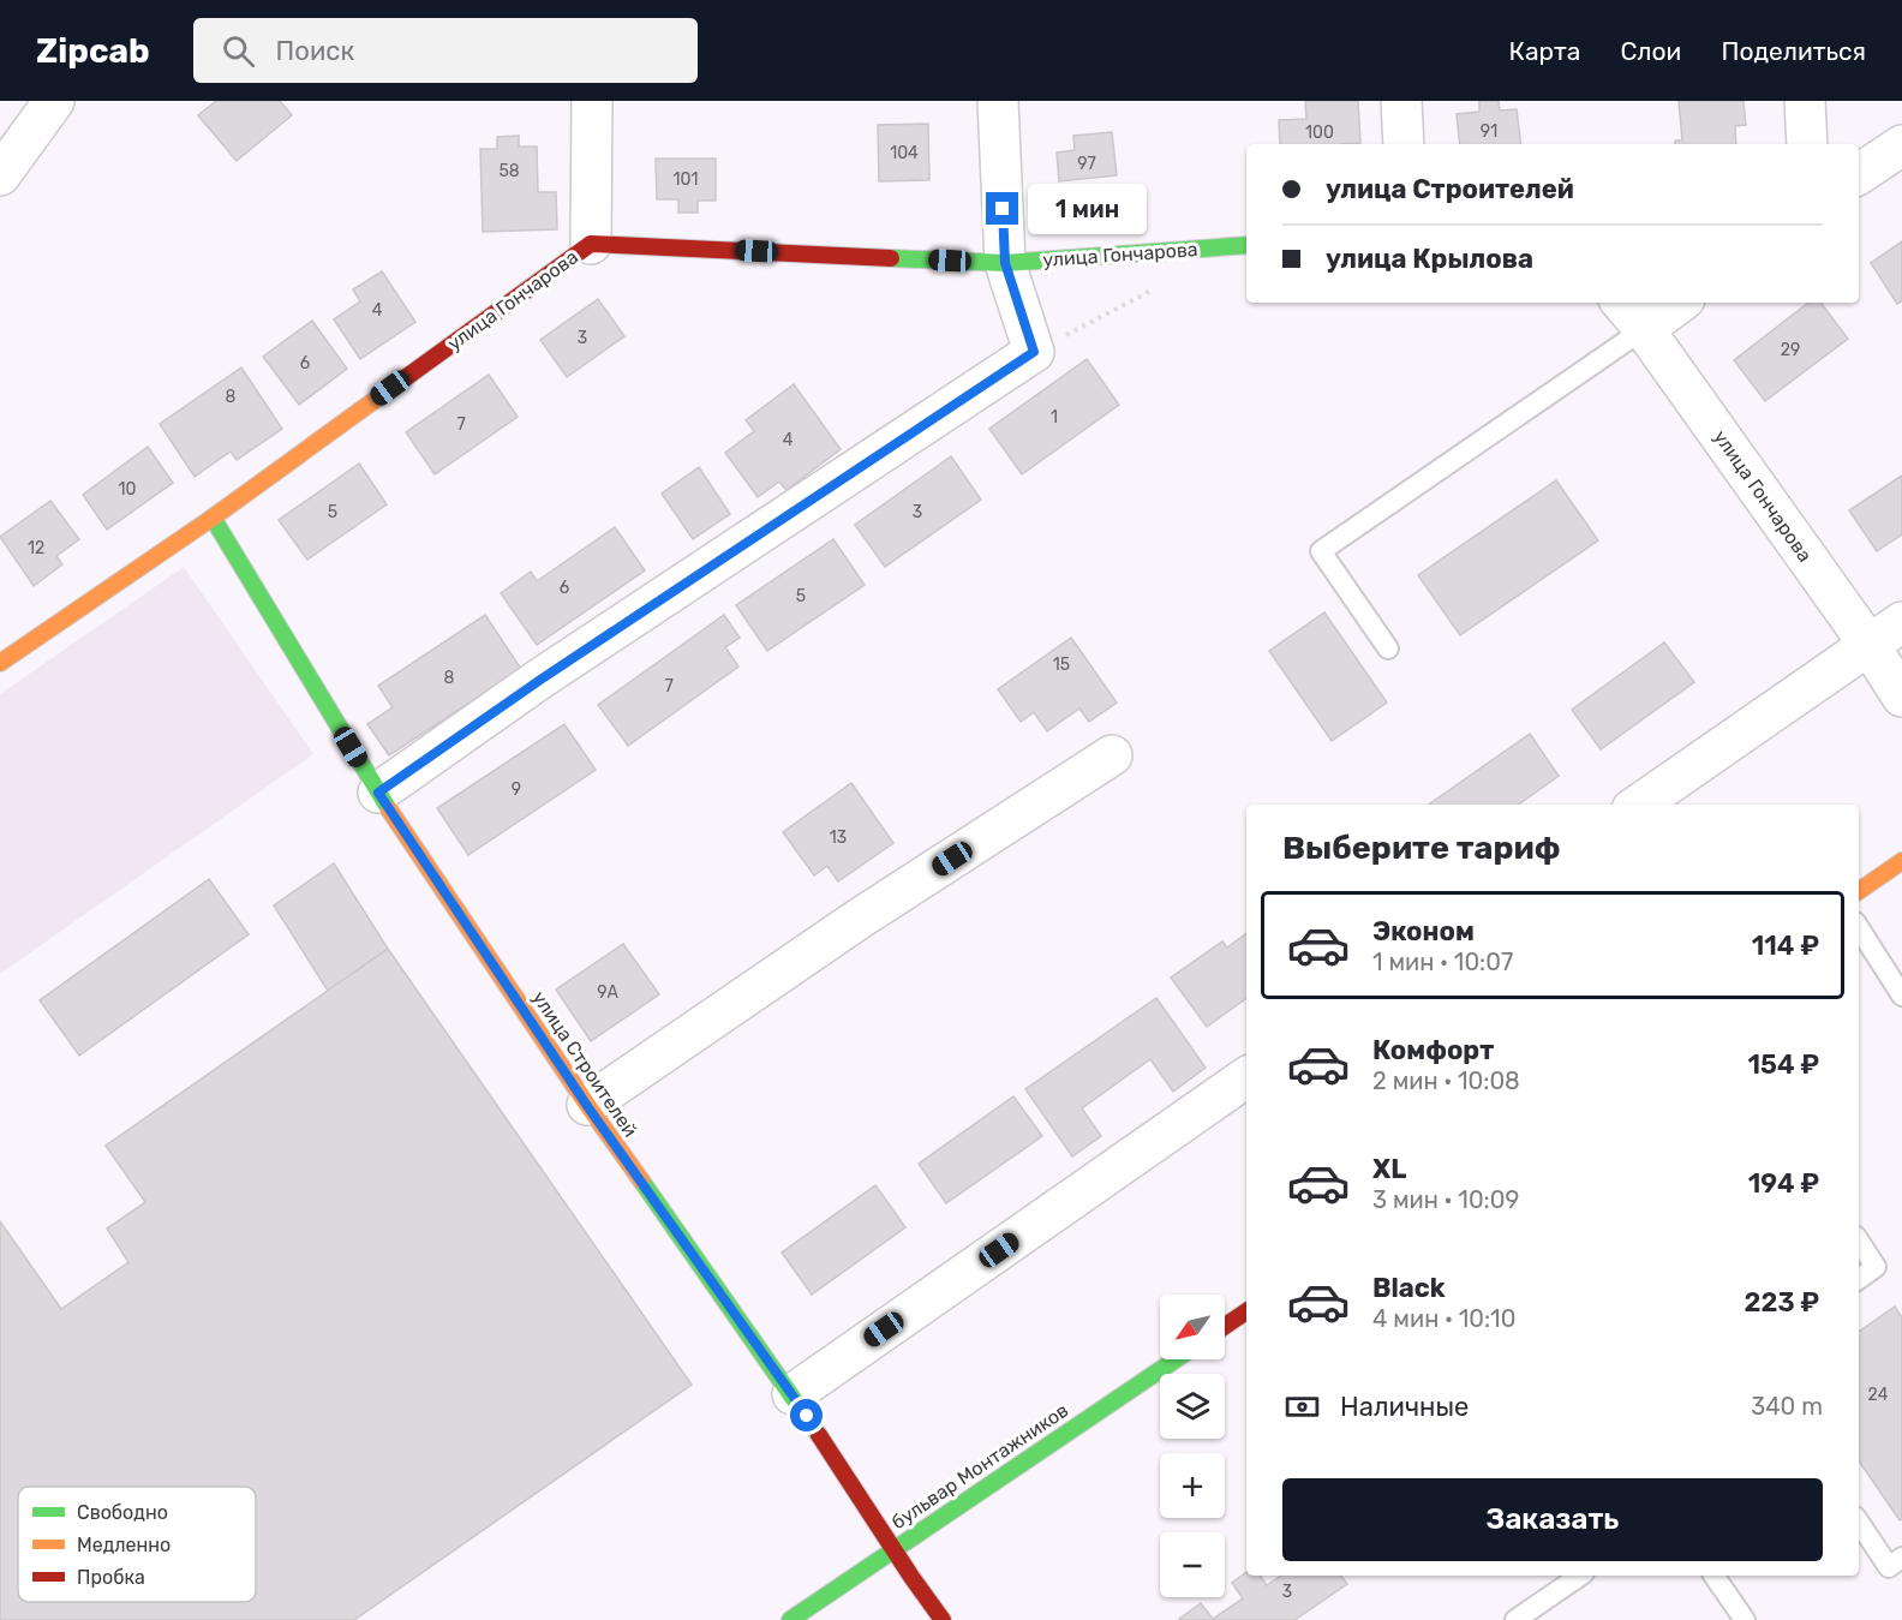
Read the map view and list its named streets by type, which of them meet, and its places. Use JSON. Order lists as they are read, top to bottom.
{
  "streets": {
    "street": ["улица Гончарова", "улица Строителей", "бульвар Монтажников"]
  },
  "crossings": [
    ["улица Гончарова", "улица Строителей"],
    ["улица Строителей", "бульвар Монтажников"]
  ],
  "house_numbers": [
    "91",
    "100",
    "104",
    "97",
    "58",
    "101",
    "4",
    "3",
    "29",
    "6",
    "8",
    "1",
    "7",
    "4",
    "10",
    "5",
    "3",
    "12",
    "6",
    "5",
    "15",
    "8",
    "7",
    "9",
    "13",
    "9А",
    "24",
    "3"
  ],
  "legend": ["Свободно", "Медленно", "Пробка"],
  "north": "bottom left",
  "page": {
    "header": "Zipcab",
    "search": "Поиск",
    "nav": ["Карта", "Слои", "Поделиться"],
    "banner": ["улица Строителей", "улица Крылова"],
    "bubble": "1 мин",
    "heading": "Выберите тариф",
    "list": [
      {
        "name": "Эконом",
        "note": "1 мин · 10:07",
        "value": "114 ₽"
      },
      {
        "name": "Комфорт",
        "note": "2 мин · 10:08",
        "value": "154 ₽"
      },
      {
        "name": "XL",
        "note": "3 мин · 10:09",
        "value": "194 ₽"
      },
      {
        "name": "Black",
        "note": "4 мин · 10:10",
        "value": "223 ₽"
      }
    ],
    "map_buttons": ["+", "−"],
    "pay": ["Наличные", "340 m"],
    "buttons": "Заказать"
  }
}
